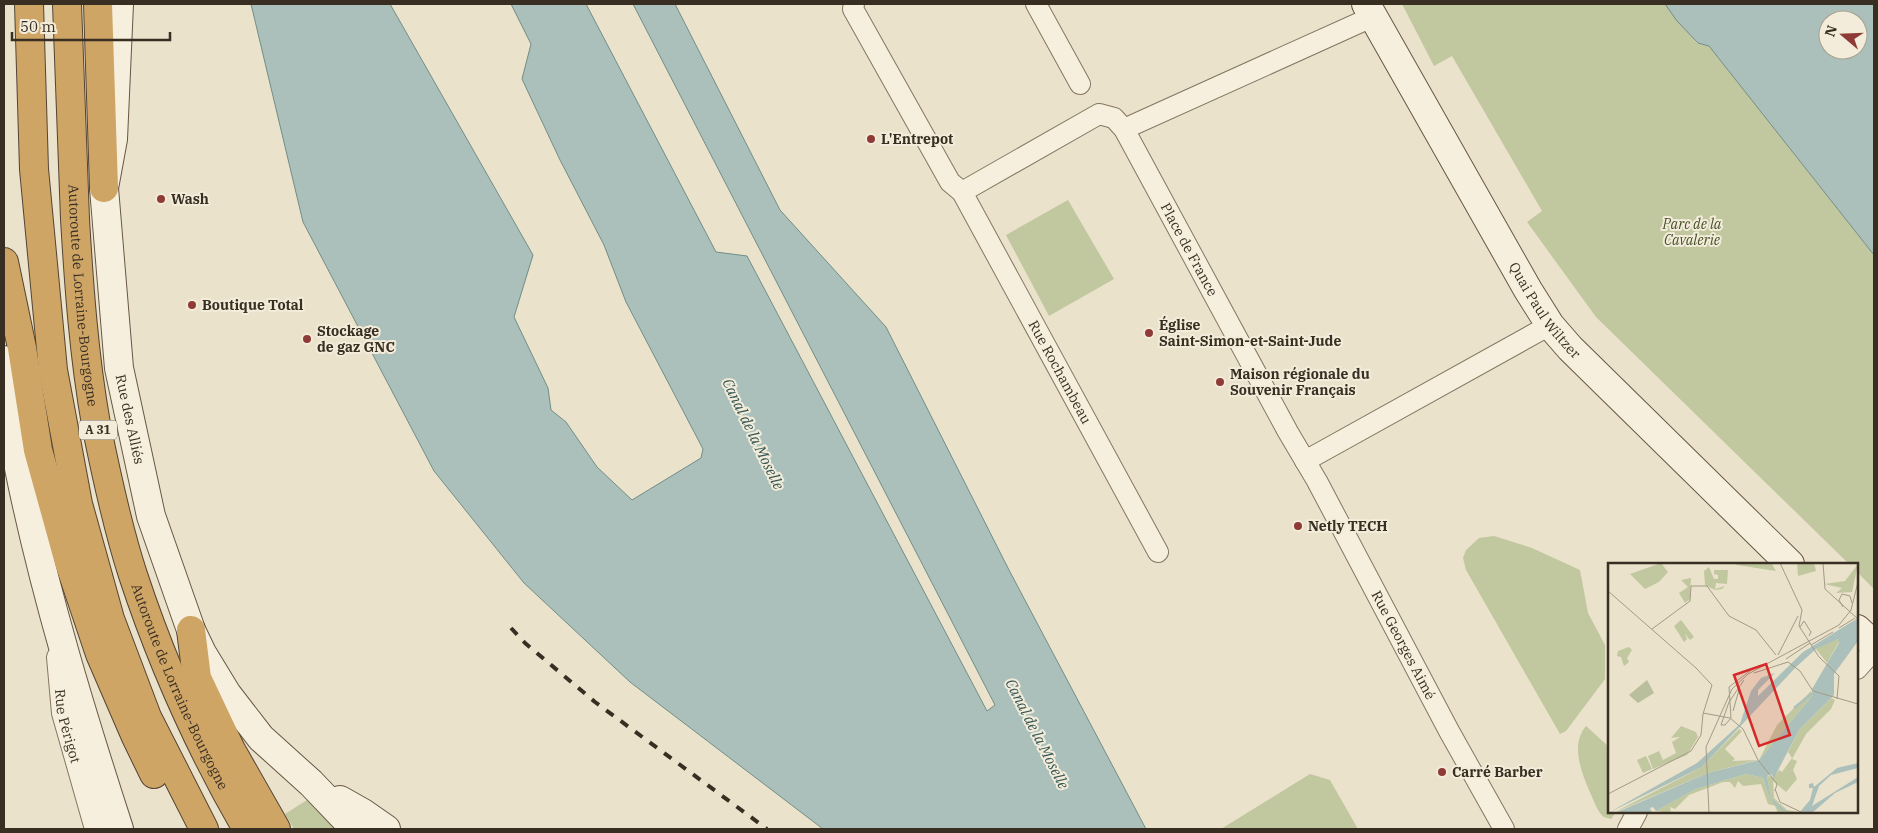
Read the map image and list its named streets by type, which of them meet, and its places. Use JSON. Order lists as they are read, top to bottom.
{
  "streets": {
    "highway": ["Autoroute de Lorraine-Bourgogne", "A 31"],
    "main road": ["Quai Paul Wiltzer", "Rue des Alliés"],
    "street": [
      "Place de France",
      "Rue Rochambeau",
      "Rue Georges Aimé",
      "Rue Périgot"
    ]
  },
  "crossings": [
    ["Place de France", "Rue Georges Aimé"]
  ],
  "water": ["Canal de la Moselle"],
  "parks": ["Parc de la Cavalerie"],
  "places": [
    "L'Entrepot",
    "Wash",
    "Boutique Total",
    "Église Saint-Simon-et-Saint-Jude",
    "Stockage de gaz GNC",
    "Maison régionale du Souvenir Français",
    "Netly TECH",
    "Carré Barber"
  ],
  "scale_bar": "50 m",
  "north": "left"
}
